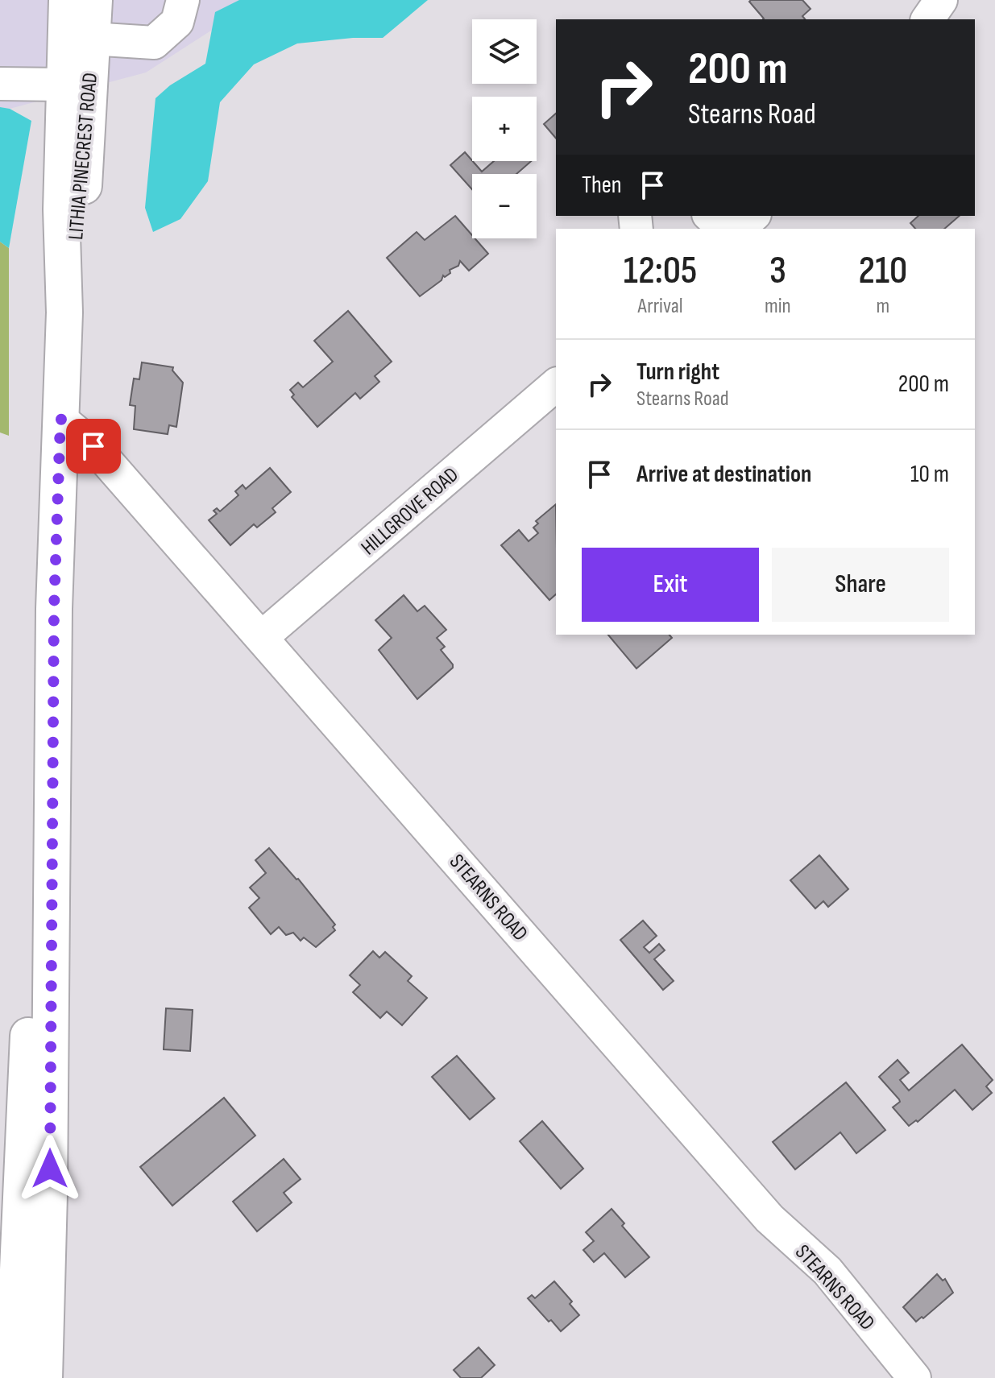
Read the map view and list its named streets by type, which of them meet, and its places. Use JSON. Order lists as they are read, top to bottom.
{
  "streets": {
    "main road": ["LITHIA PINECREST ROAD"],
    "street": ["HILLGROVE ROAD", "STEARNS ROAD"]
  },
  "crossings": [
    ["LITHIA PINECREST ROAD", "STEARNS ROAD"],
    ["HILLGROVE ROAD", "STEARNS ROAD"]
  ],
  "page": {
    "map_buttons": ["+", "−"],
    "turn": ["200 m", "Stearns Road"],
    "then": "Then",
    "eta": [
      "12:05",
      "Arrival",
      "3",
      "min",
      "210",
      "m"
    ],
    "list": [
      {
        "name": "Turn right",
        "note": "Stearns Road",
        "value": "200 m"
      },
      {
        "name": "Arrive at destination",
        "value": "10 m"
      }
    ],
    "buttons": ["Exit", "Share"]
  }
}
